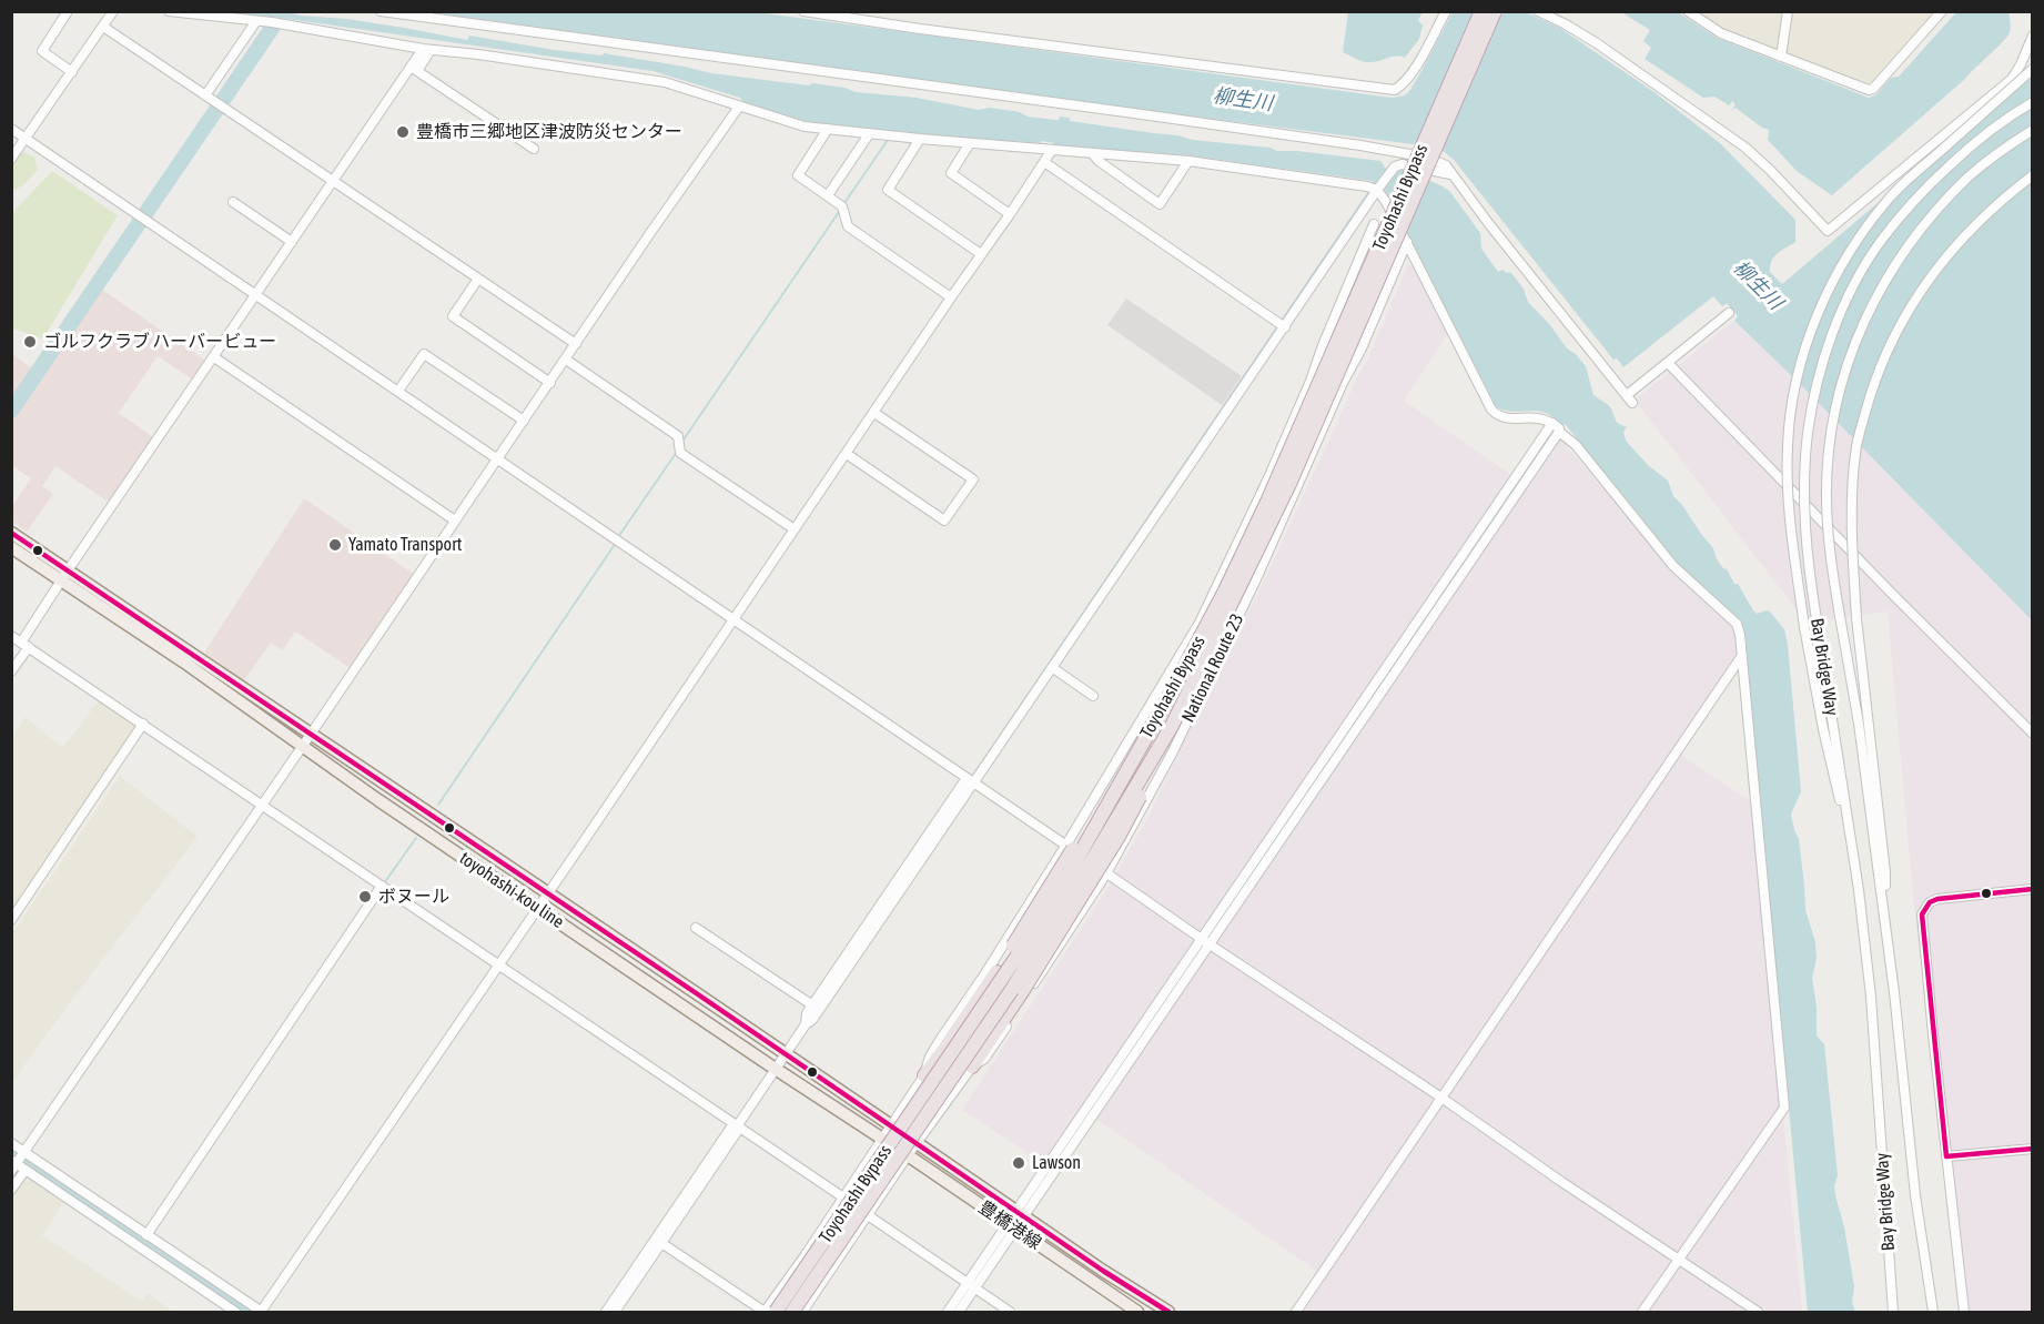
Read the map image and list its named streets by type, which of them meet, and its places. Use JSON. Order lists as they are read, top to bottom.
{
  "streets": {
    "highway": ["Toyohashi Bypass"],
    "main road": ["toyohashi-kou line", "豊橋港線"],
    "street": ["Bay Bridge Way", "National Route 23"]
  },
  "crossings": [
    ["National Route 23", "toyohashi-kou line"],
    ["National Route 23", "豊橋港線"],
    ["toyohashi-kou line", "豊橋港線"]
  ],
  "water": ["柳生川"],
  "places": [
    "豊橋市三郷地区津波防災センター",
    "ゴルフクラブ ハーバービュー",
    "Yamato Transport",
    "ボヌール",
    "Lawson"
  ]
}
